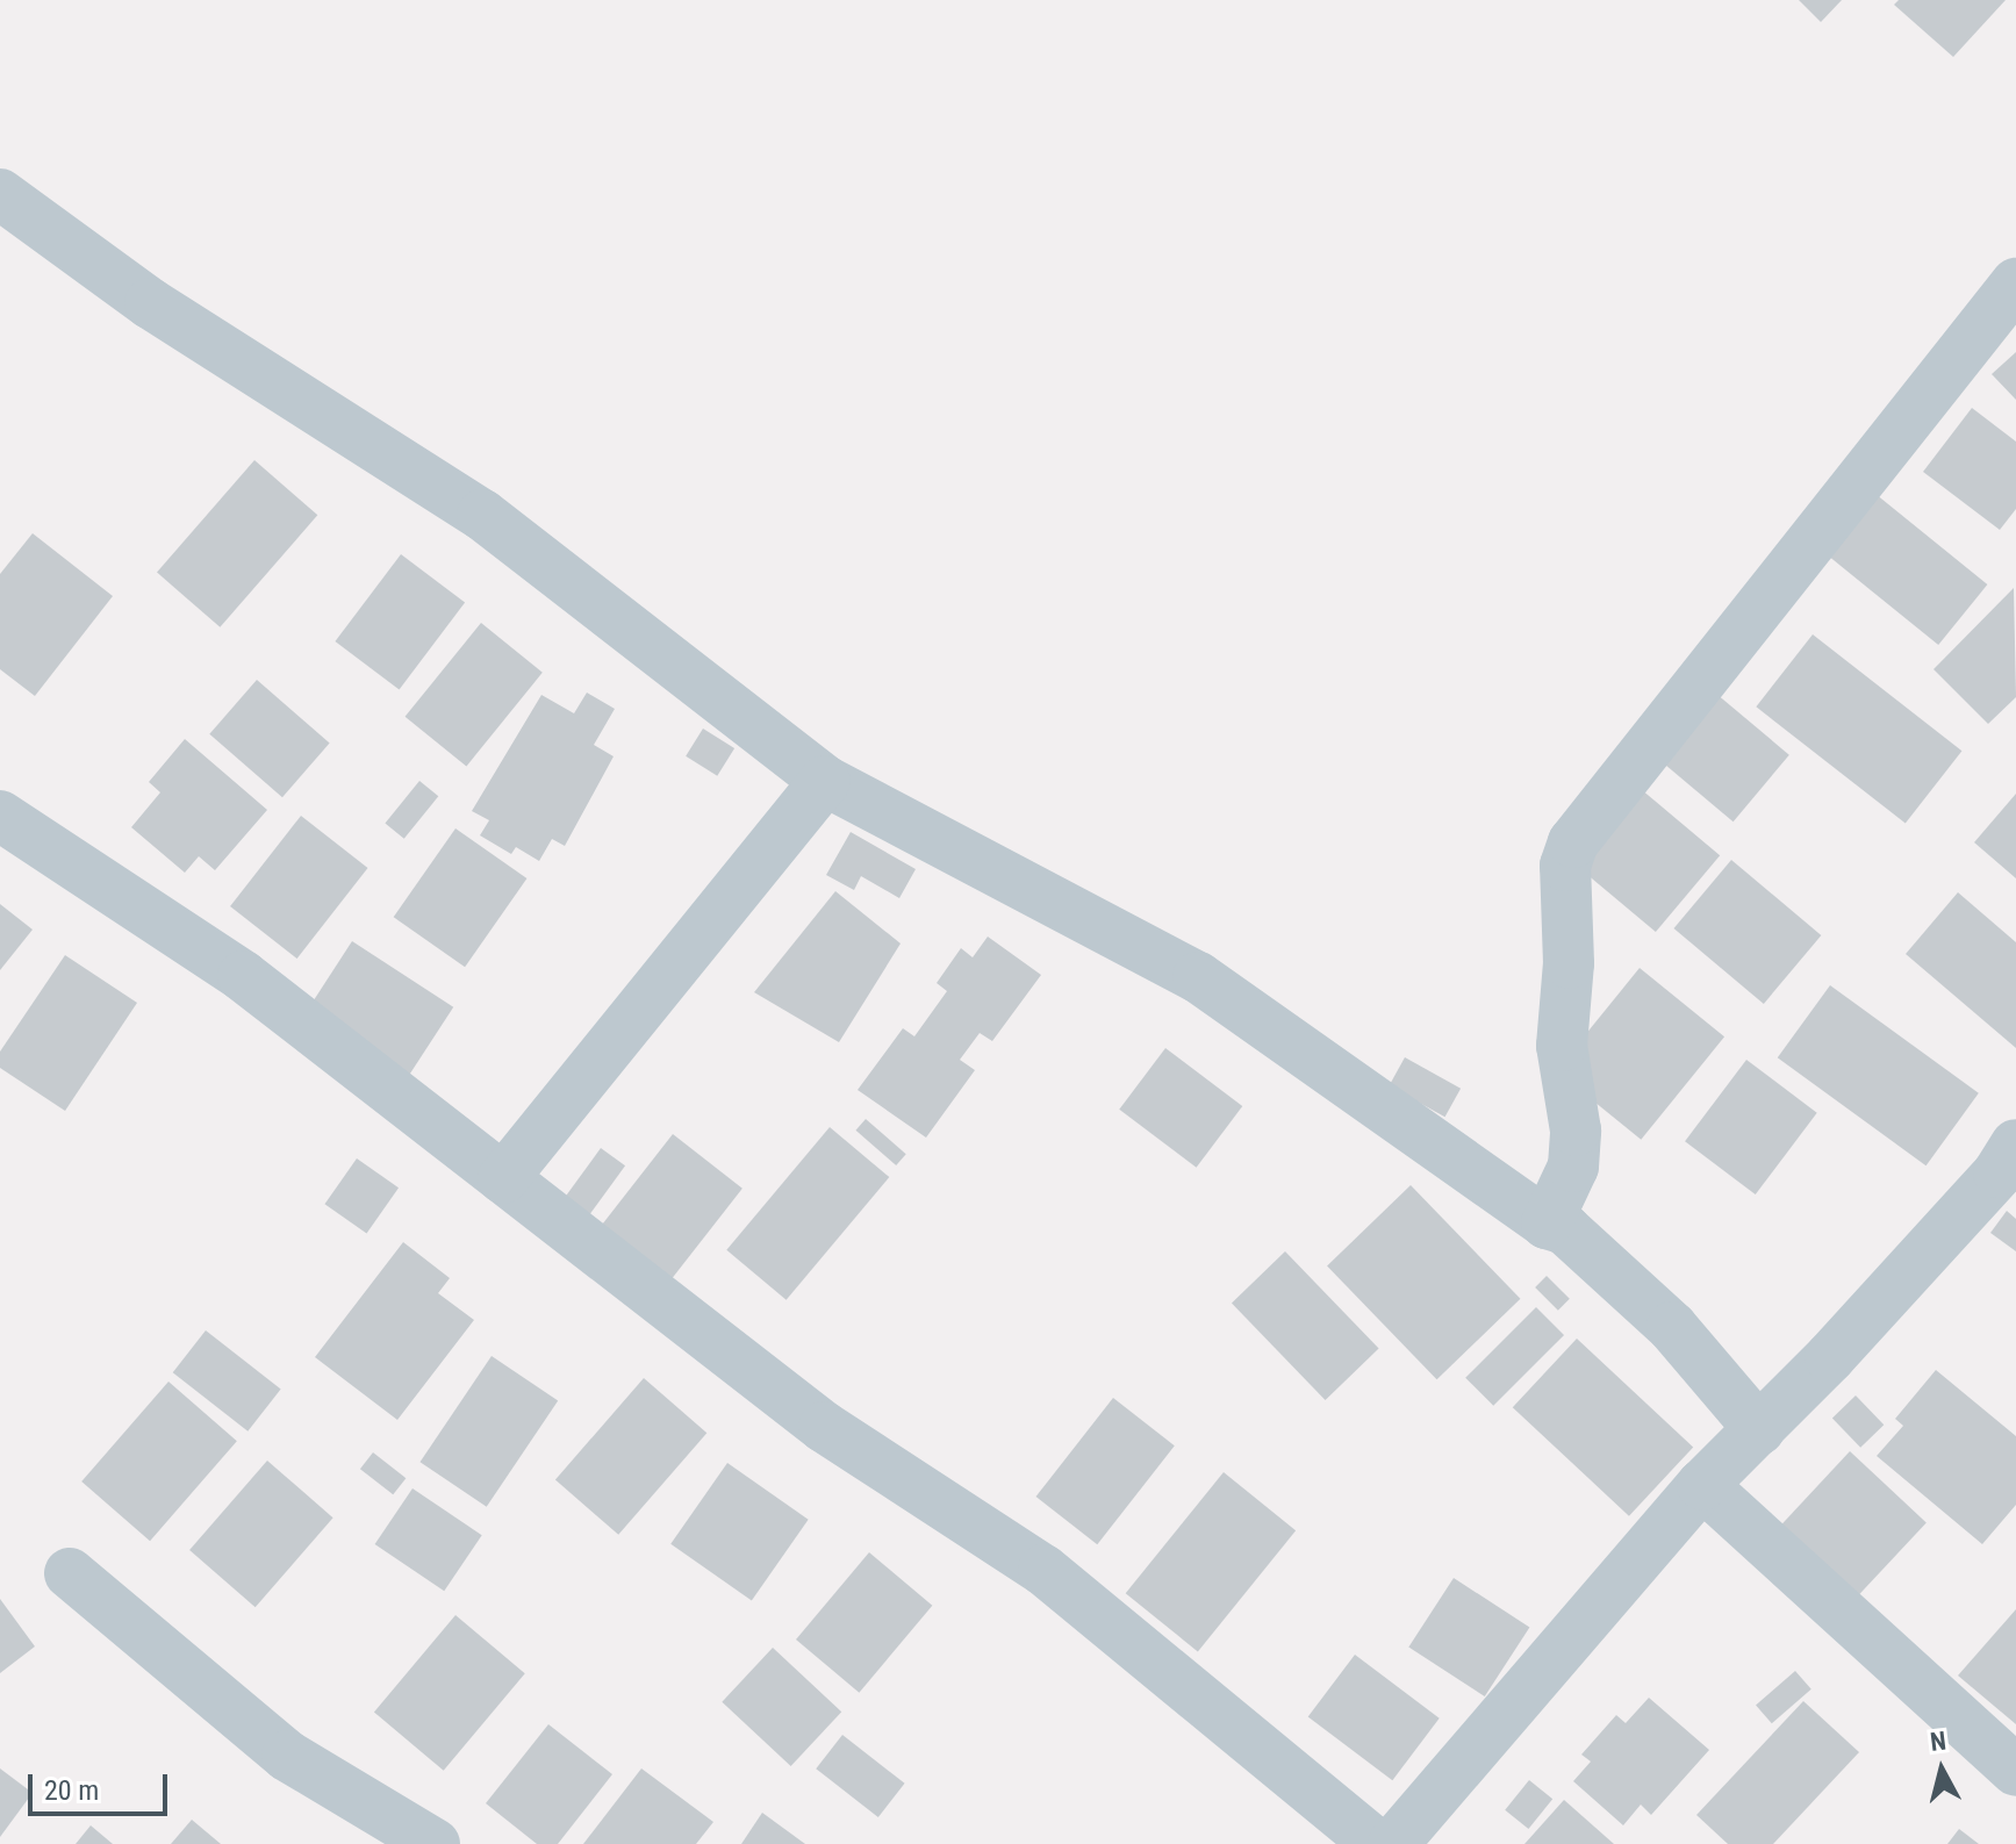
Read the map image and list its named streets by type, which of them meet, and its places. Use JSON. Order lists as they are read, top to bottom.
{
  "scale_bar": "20 m",
  "north": "top"
}
